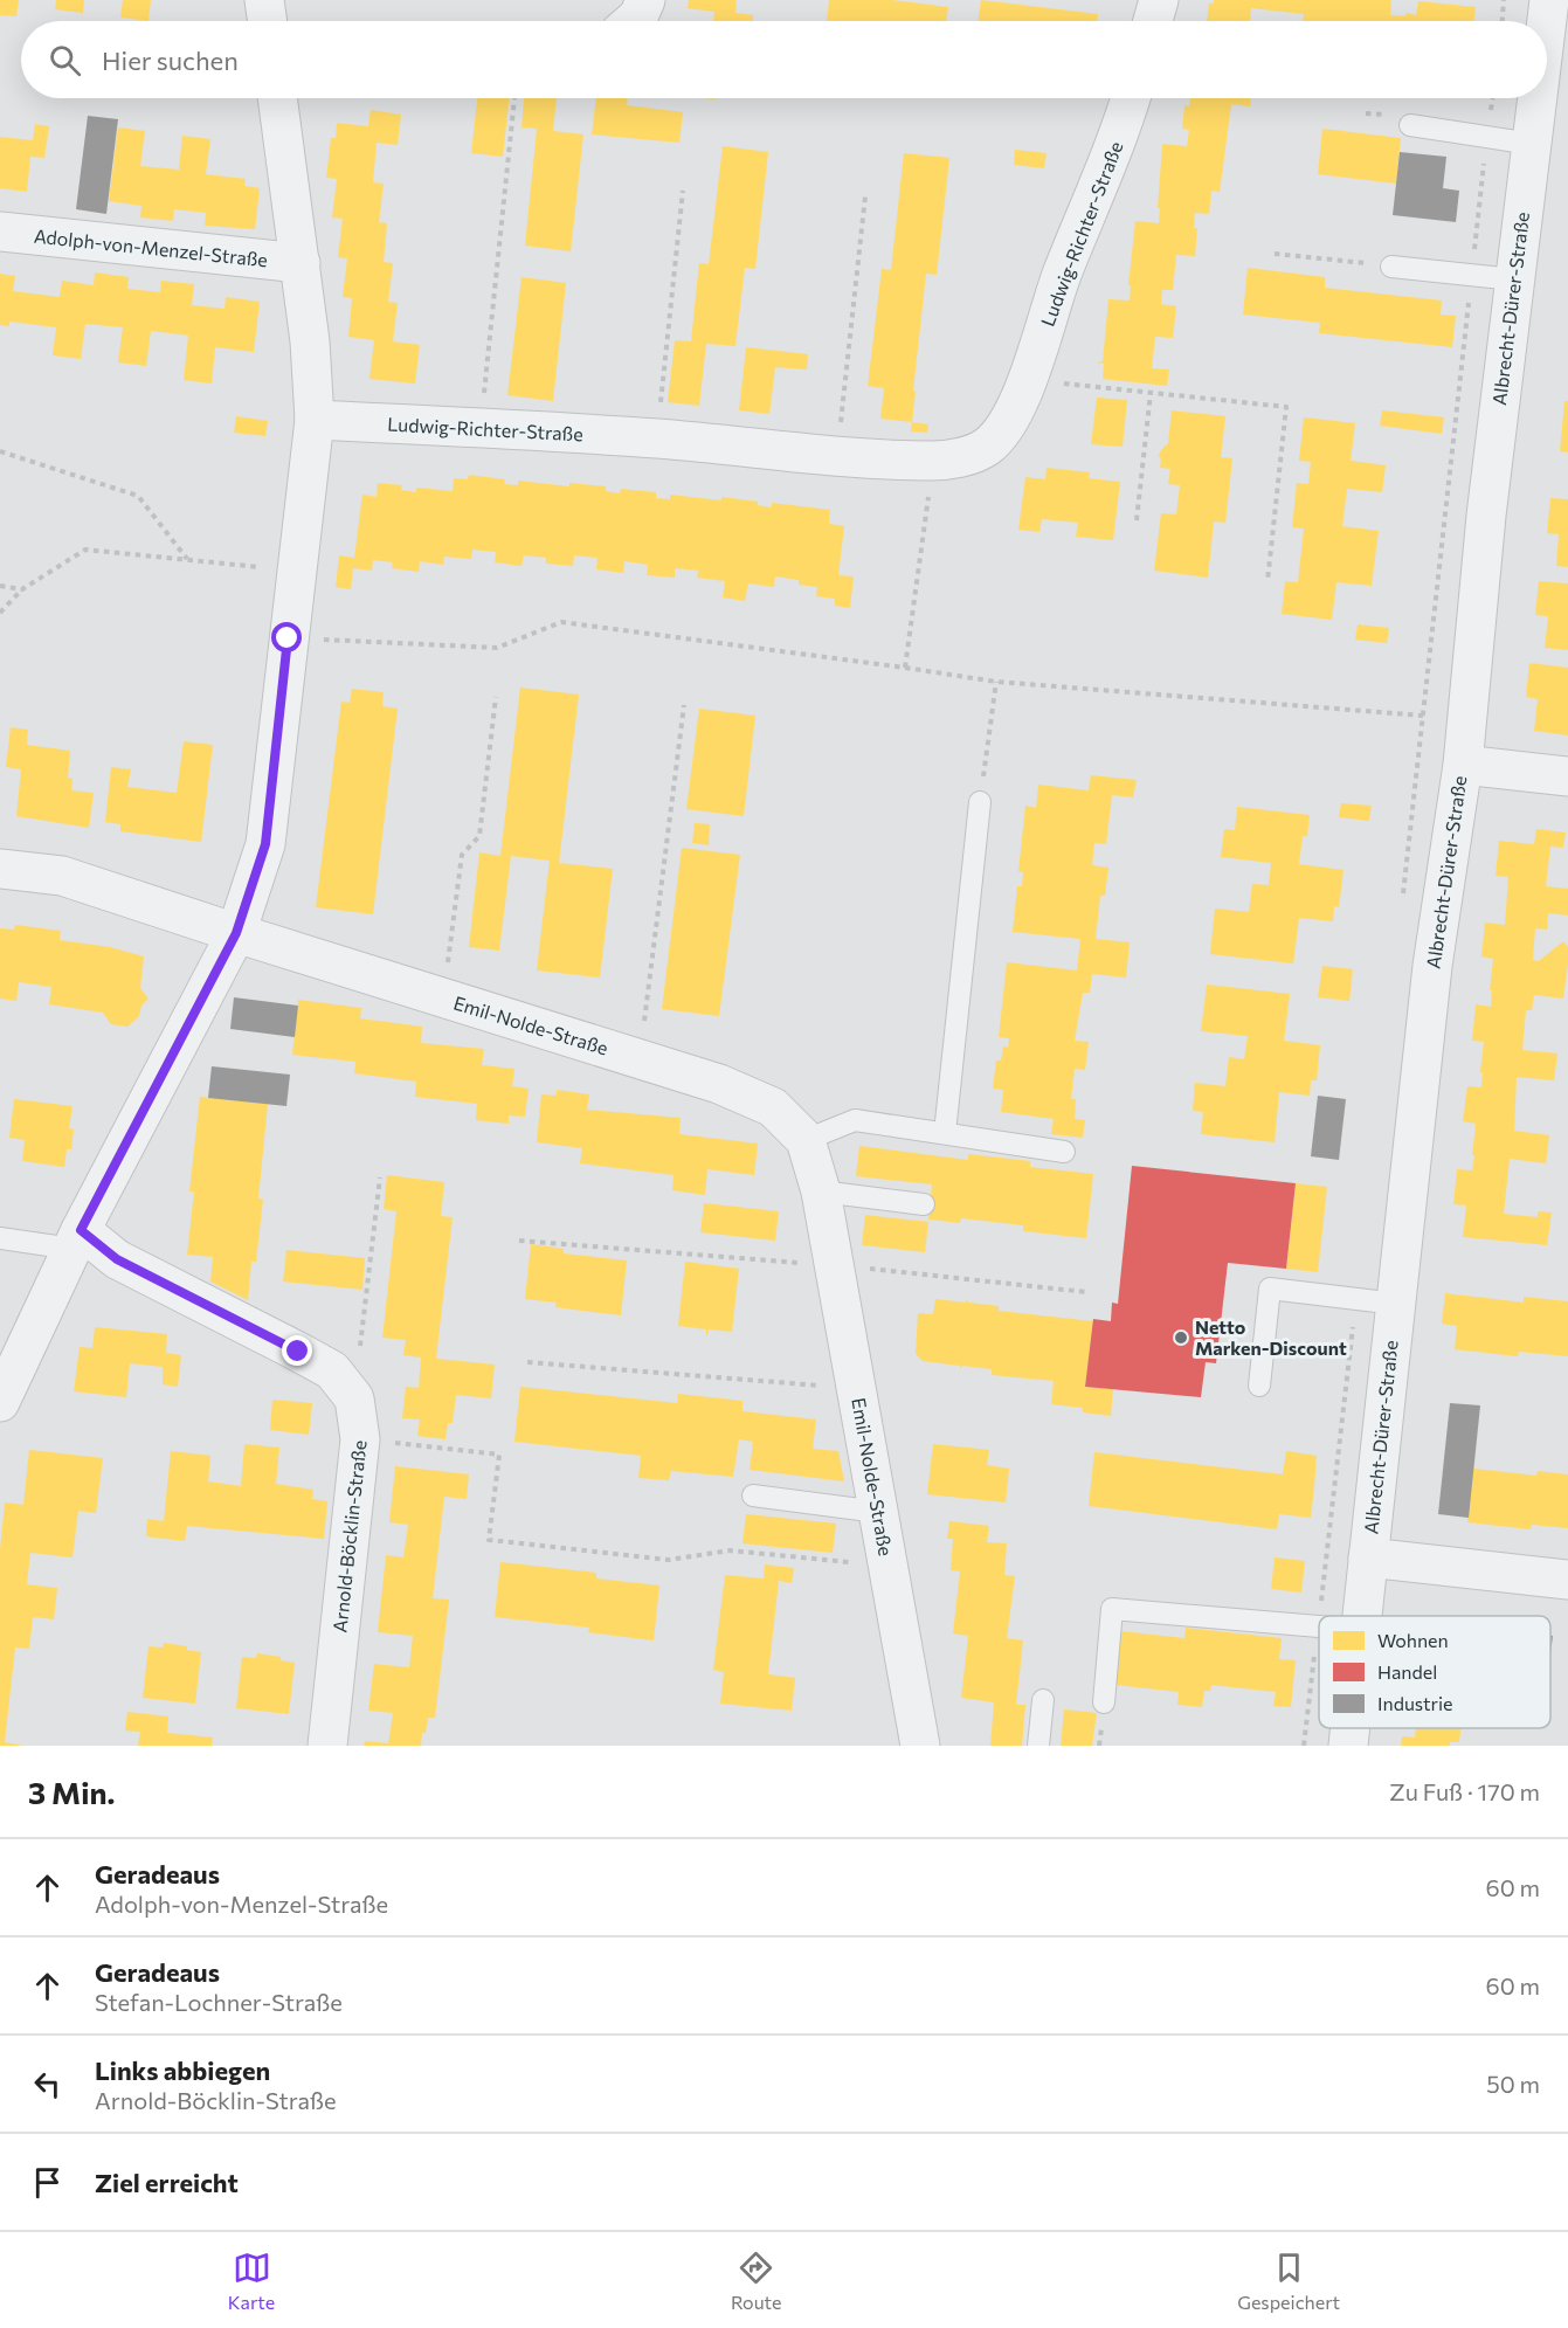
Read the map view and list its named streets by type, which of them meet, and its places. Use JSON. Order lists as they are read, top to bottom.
{
  "streets": {
    "street": [
      "Ludwig-Richter-Straße",
      "Adolph-von-Menzel-Straße",
      "Albrecht-Dürer-Straße",
      "Emil-Nolde-Straße",
      "Arnold-Böcklin-Straße"
    ]
  },
  "crossings": [
    ["Emil-Nolde-Straße", "Arnold-Böcklin-Straße"]
  ],
  "places": ["Netto Marken-Discount"],
  "legend": ["Wohnen", "Handel", "Industrie"],
  "page": {
    "search": "Hier suchen",
    "heading": ["3 Min.", "Zu Fuß · 170 m"],
    "list": [
      ["Geradeaus", "Adolph-von-Menzel-Straße", "60 m"],
      ["Geradeaus", "Stefan-Lochner-Straße", "60 m"],
      ["Links abbiegen", "Arnold-Böcklin-Straße", "50 m"],
      "Ziel erreicht"
    ],
    "nav": ["Karte", "Route", "Gespeichert"]
  }
}
